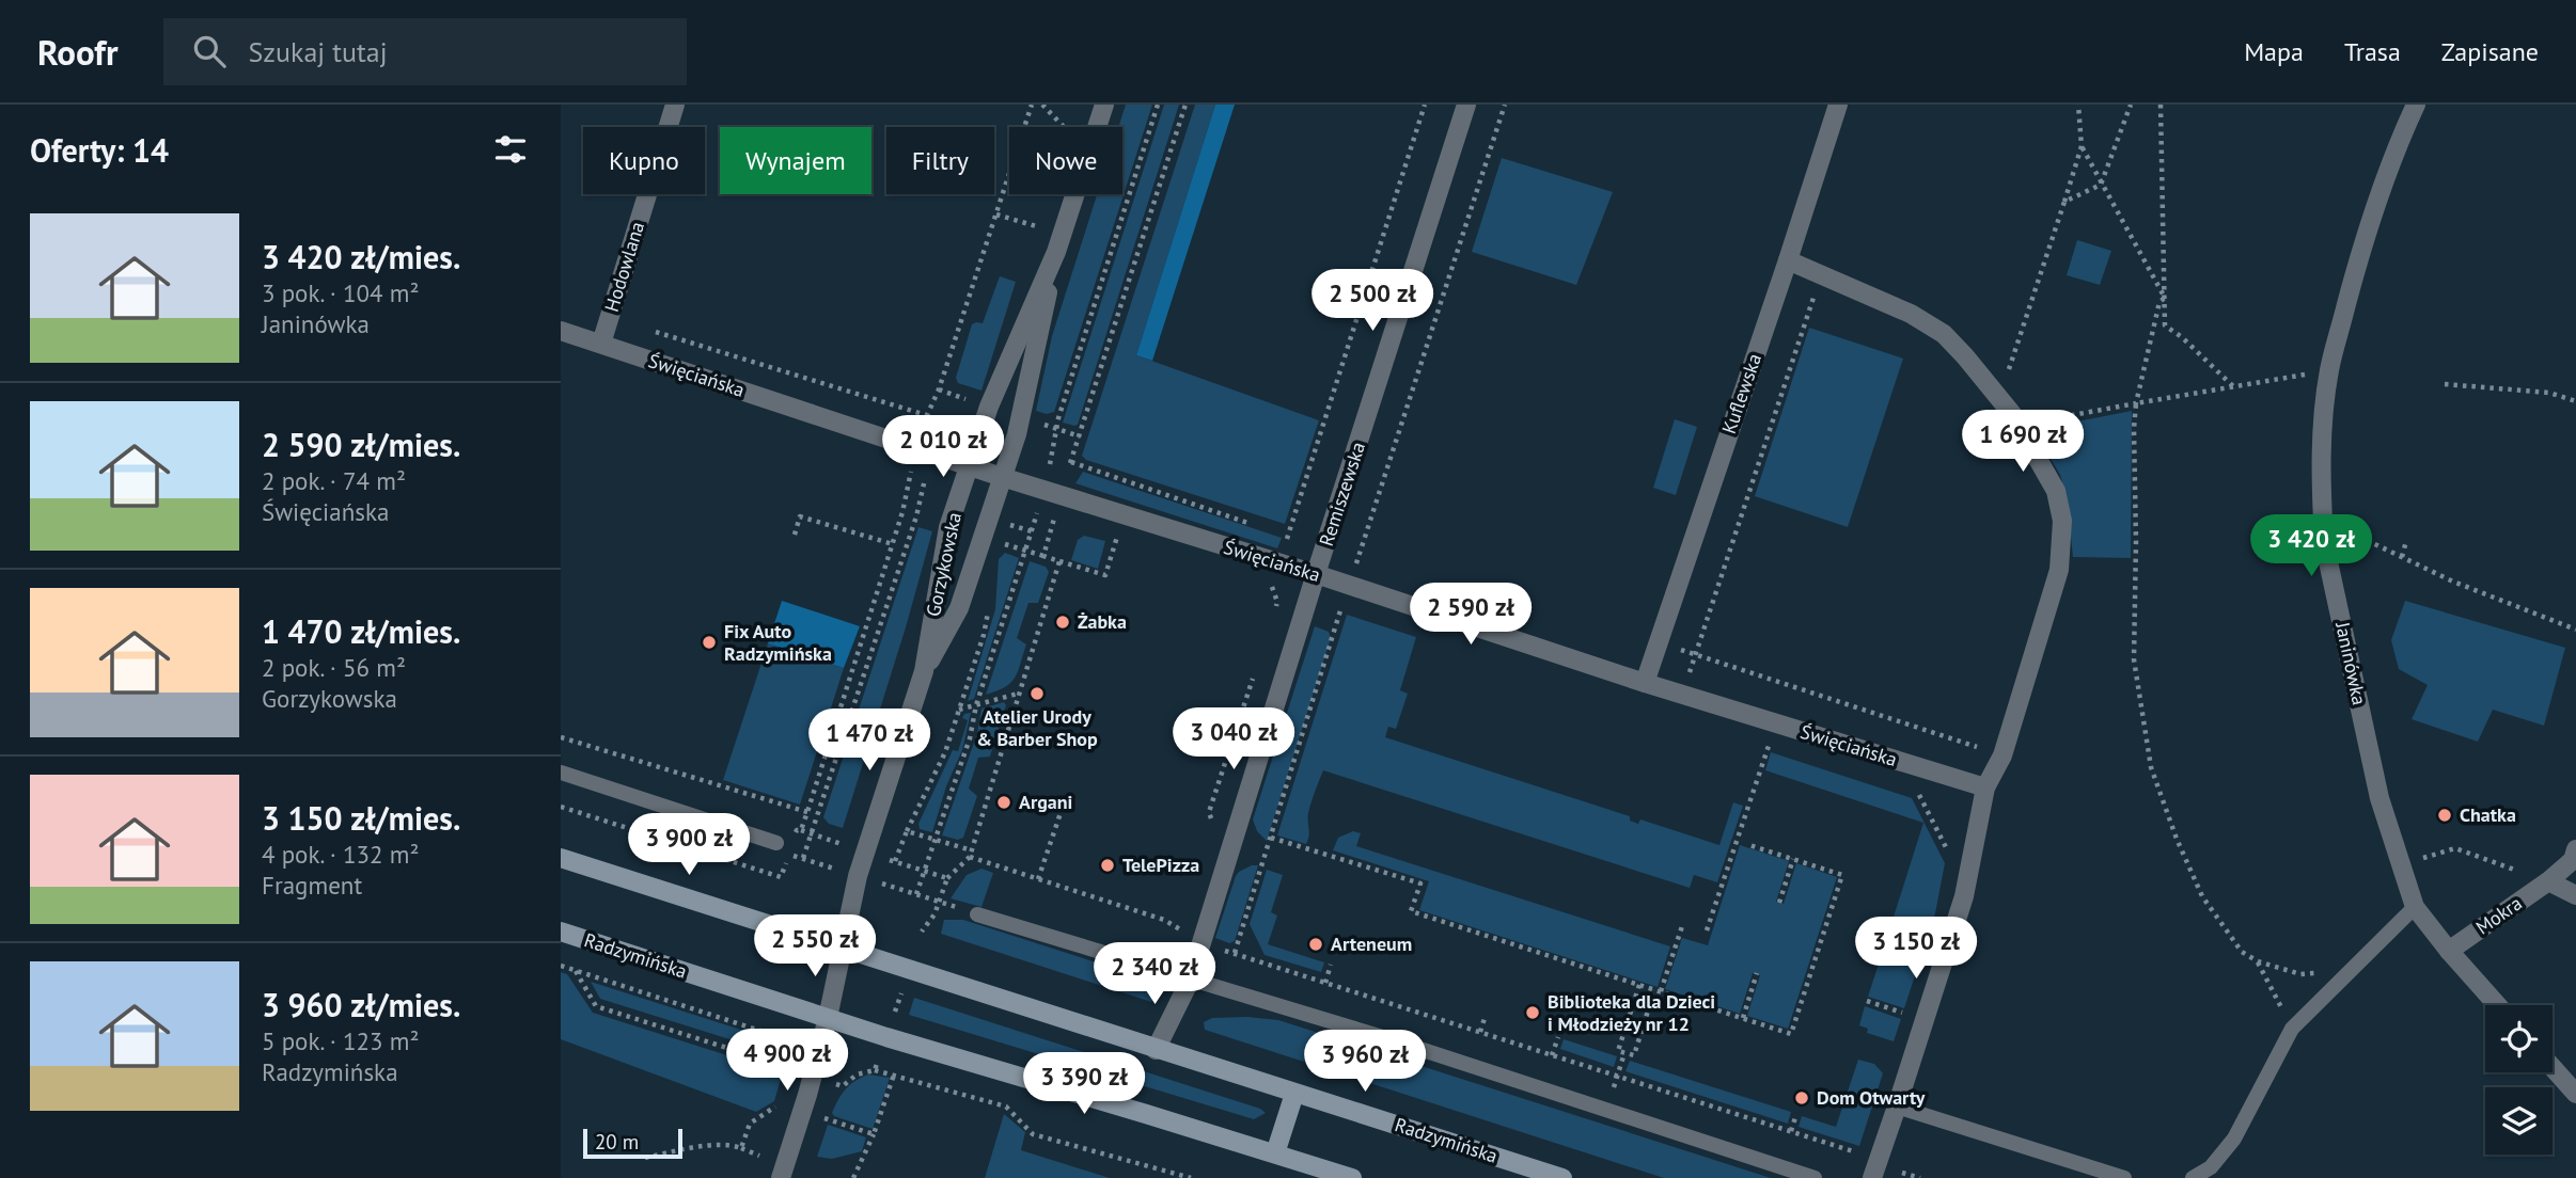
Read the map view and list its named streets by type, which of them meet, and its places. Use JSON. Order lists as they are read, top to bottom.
{
  "streets": {
    "main road": ["Radzymińska"],
    "street": [
      "Hodowlana",
      "Święciańska",
      "Kuflewska",
      "Remiszewska",
      "Gorzykowska",
      "Janinówka",
      "Mokra"
    ]
  },
  "crossings": [
    ["Hodowlana", "Święciańska"],
    ["Święciańska", "Kuflewska"],
    ["Święciańska", "Remiszewska"],
    ["Święciańska", "Gorzykowska"],
    ["Remiszewska", "Radzymińska"],
    ["Gorzykowska", "Radzymińska"],
    ["Janinówka", "Mokra"]
  ],
  "places": [
    "Żabka",
    "Fix Auto Radzymińska",
    "Atelier Urody & Barber Shop",
    "Argani",
    "Chatka",
    "TelePizza",
    "Arteneum",
    "Biblioteka dla Dzieci i Młodzieży nr 12",
    "Dom Otwarty"
  ],
  "scale_bar": "20 m",
  "page": {
    "header": "Roofr",
    "search": "Szukaj tutaj",
    "nav": ["Mapa", "Trasa", "Zapisane"],
    "heading": "Oferty: 14",
    "chip": [
      "Kupno",
      "Wynajem",
      "Filtry",
      "Nowe"
    ],
    "list": [
      {
        "name": "3 420 zł/mies.",
        "note": "3 pok. · 104 m² · Janinówka"
      },
      {
        "name": "2 590 zł/mies.",
        "note": "2 pok. · 74 m² · Święciańska"
      },
      {
        "name": "1 470 zł/mies.",
        "note": "2 pok. · 56 m² · Gorzykowska"
      },
      {
        "name": "3 150 zł/mies.",
        "note": "4 pok. · 132 m² · Fragment"
      },
      {
        "name": "3 960 zł/mies.",
        "note": "5 pok. · 123 m² · Radzymińska"
      }
    ],
    "price": [
      "2 500 zł",
      "1 690 zł",
      "2 010 zł",
      "3 420 zł",
      "2 590 zł",
      "3 040 zł",
      "1 470 zł",
      "3 900 zł",
      "2 550 zł",
      "3 150 zł",
      "2 340 zł",
      "4 900 zł",
      "3 960 zł",
      "3 390 zł"
    ],
    "scale": "20 m"
  }
}
